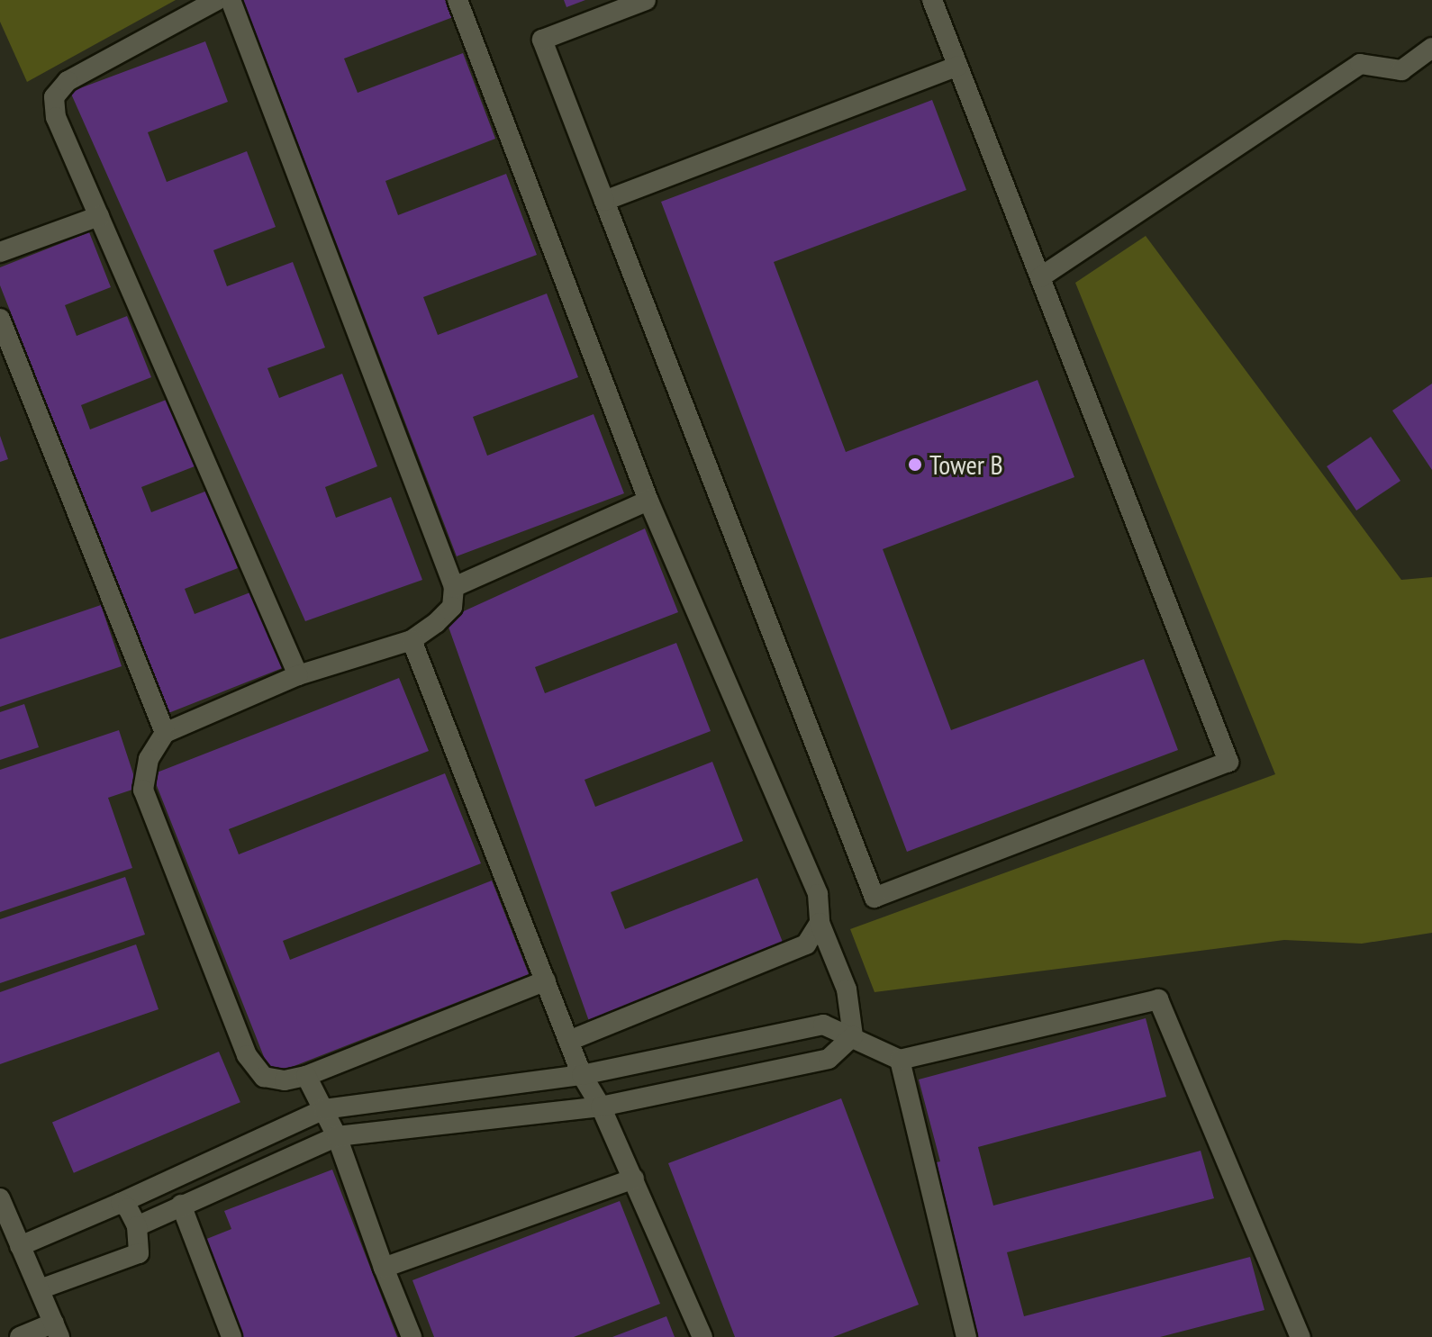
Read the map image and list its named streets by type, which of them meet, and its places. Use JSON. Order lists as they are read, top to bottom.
{
  "places": ["Tower B"]
}
